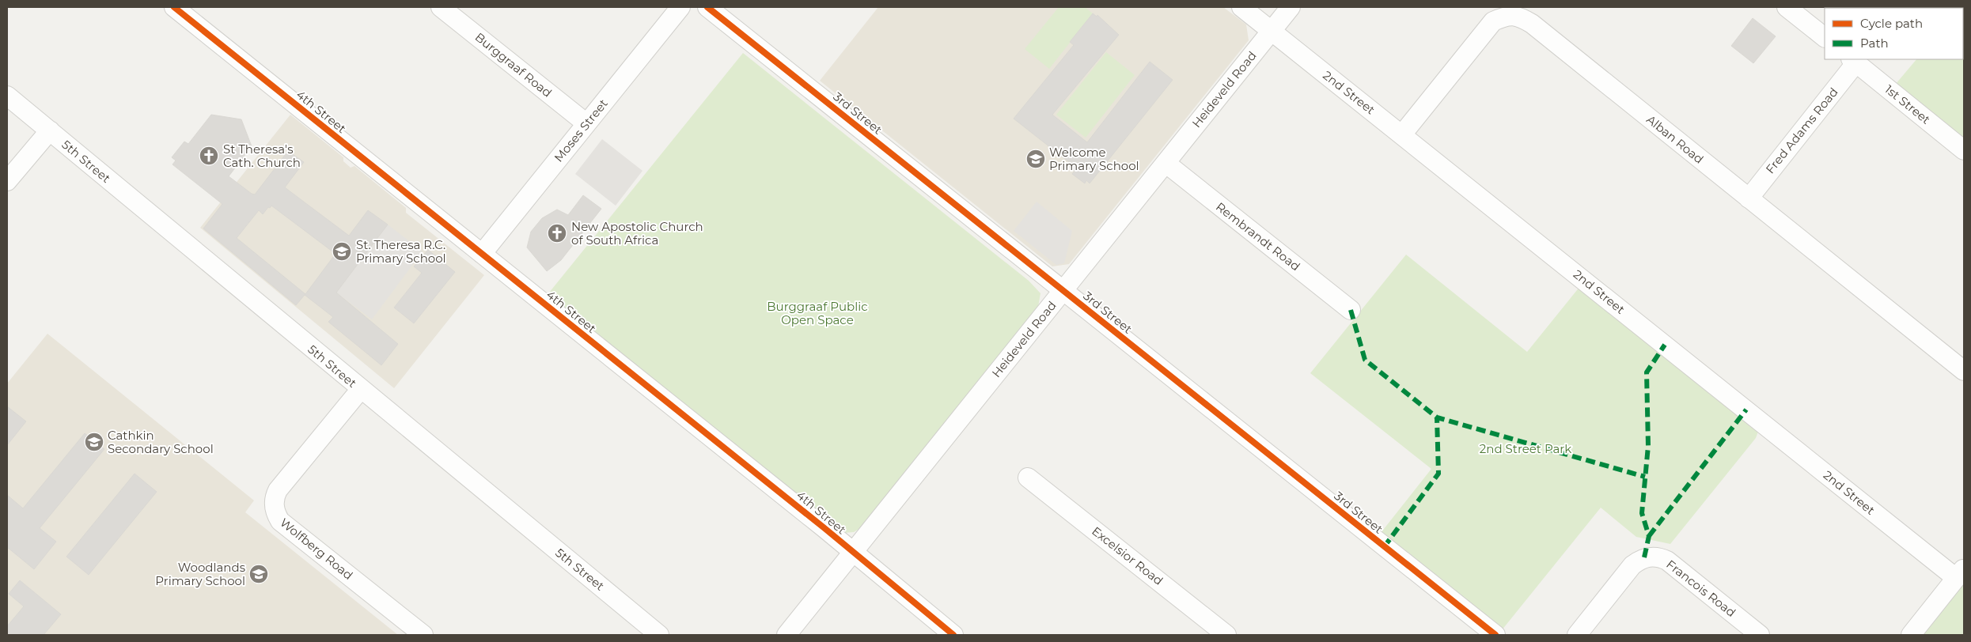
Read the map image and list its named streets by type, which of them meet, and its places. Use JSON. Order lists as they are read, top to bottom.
{
  "streets": {
    "street": [
      "Burggraaf Road",
      "Heideveld Road",
      "2nd Street",
      "1st Street",
      "4th Street",
      "3rd Street",
      "Moses Street",
      "Fred Adams Road",
      "Alban Road",
      "5th Street",
      "Rembrandt Road",
      "Wolfberg Road",
      "Excelsior Road",
      "Francois Road"
    ]
  },
  "crossings": [
    ["Burggraaf Road", "Moses Street"],
    ["Heideveld Road", "2nd Street"],
    ["Heideveld Road", "4th Street"],
    ["Heideveld Road", "3rd Street"],
    ["Heideveld Road", "Rembrandt Road"],
    ["2nd Street", "Alban Road"],
    ["1st Street", "Fred Adams Road"],
    ["4th Street", "Moses Street"],
    ["Fred Adams Road", "Alban Road"],
    ["5th Street", "Wolfberg Road"]
  ],
  "parks": ["Burggraaf Public Open Space", "2nd Street Park"],
  "places": {
    "church": ["St Theresa's Cath. Church", "New Apostolic Church of South Africa"],
    "school or university": [
      "Welcome Primary School",
      "St. Theresa R.C. Primary School",
      "Cathkin Secondary School",
      "Woodlands Primary School"
    ]
  },
  "legend": ["Cycle path", "Path"]
}
